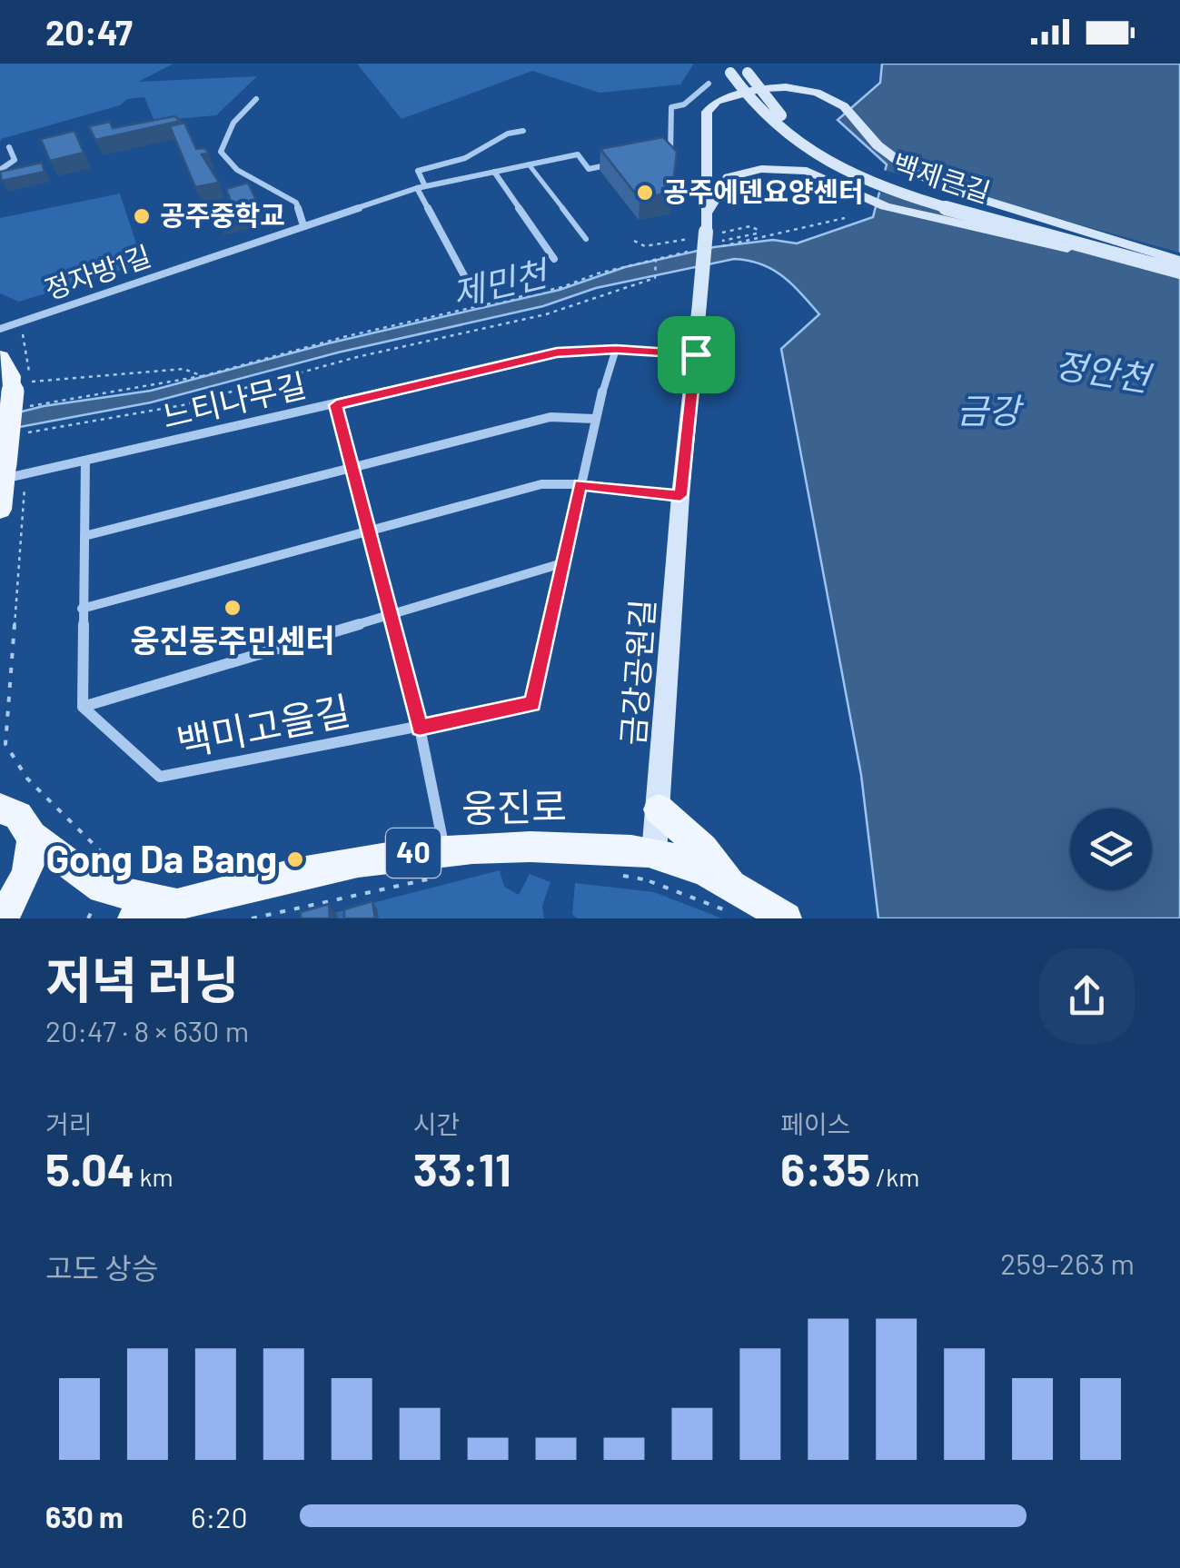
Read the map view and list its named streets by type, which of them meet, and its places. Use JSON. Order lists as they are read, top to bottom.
{
  "streets": {
    "main road": [
      "백제큰길",
      "금강공원길",
      "웅진로",
      "40"
    ],
    "street": ["정자방1길", "느티나무길", "백미고을길"]
  },
  "crossings": [
    ["백제큰길", "금강공원길"],
    ["느티나무길", "금강공원길"],
    ["느티나무길", "백미고을길"],
    ["금강공원길", "웅진로"],
    ["웅진로", "40"]
  ],
  "water": ["제민천", "정안천", "금강"],
  "places": [
    "공주에덴요양센터",
    "공주중학교",
    "웅진동주민센터",
    "Gong Da Bang"
  ],
  "page": {
    "status": "20:47",
    "heading": ["저녁 러닝", "20:47 · 8 × 630 m"],
    "stats": [
      ["거리", "5.04 km"],
      ["시간", "33:11"],
      ["페이스", "6:35 /km"]
    ],
    "chart": ["고도 상승", "259–263 m"],
    "list": [
      {
        "name": "630 m",
        "note": "6:20"
      }
    ]
  }
}
